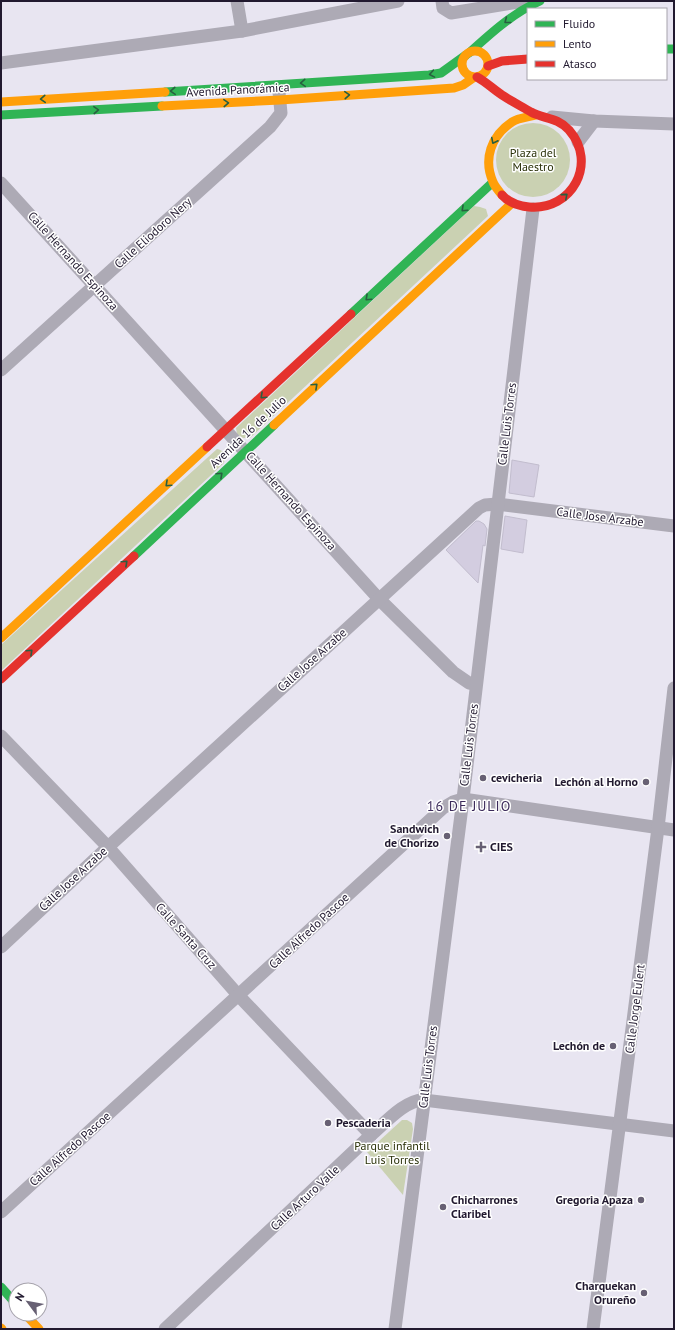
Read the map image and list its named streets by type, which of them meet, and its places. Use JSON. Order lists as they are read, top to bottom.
{
  "streets": {
    "street": [
      "Avenida Panorámica",
      "Calle Eliodoro Nery",
      "Calle Hernando Espinoza",
      "Calle Luis Torres",
      "Avenida 16 de Julio",
      "Calle Jose Arzabe",
      "Calle Alfredo Pascoe",
      "Calle Santa Cruz",
      "Calle Jorge Eulert",
      "Calle Arturo Valle"
    ]
  },
  "crossings": [
    ["Avenida Panorámica", "Calle Eliodoro Nery"],
    ["Calle Eliodoro Nery", "Calle Hernando Espinoza"],
    ["Calle Hernando Espinoza", "Calle Luis Torres"],
    ["Calle Hernando Espinoza", "Avenida 16 de Julio"],
    ["Calle Hernando Espinoza", "Calle Jose Arzabe"],
    ["Calle Luis Torres", "Avenida 16 de Julio"],
    ["Calle Luis Torres", "Calle Jose Arzabe"],
    ["Calle Luis Torres", "Calle Alfredo Pascoe"],
    ["Calle Luis Torres", "Calle Arturo Valle"],
    ["Calle Jose Arzabe", "Calle Santa Cruz"],
    ["Calle Alfredo Pascoe", "Calle Santa Cruz"],
    ["Calle Santa Cruz", "Calle Arturo Valle"],
    ["Calle Jorge Eulert", "Calle Arturo Valle"]
  ],
  "districts": ["16 DE JULIO"],
  "parks": ["Plaza del Maestro", "Parque infantil Luis Torres"],
  "places": {
    "other": [
      "cevicheria",
      "Lechón al Horno",
      "Sandwich de Chorizo",
      "Lechón de",
      "Pescaderia",
      "Gregoria Apaza",
      "Chicharrones Claribel",
      "Charquekan Orureño"
    ],
    "health": ["CIES"]
  },
  "legend": ["Fluido", "Lento", "Atasco"],
  "north": "top left"
}
